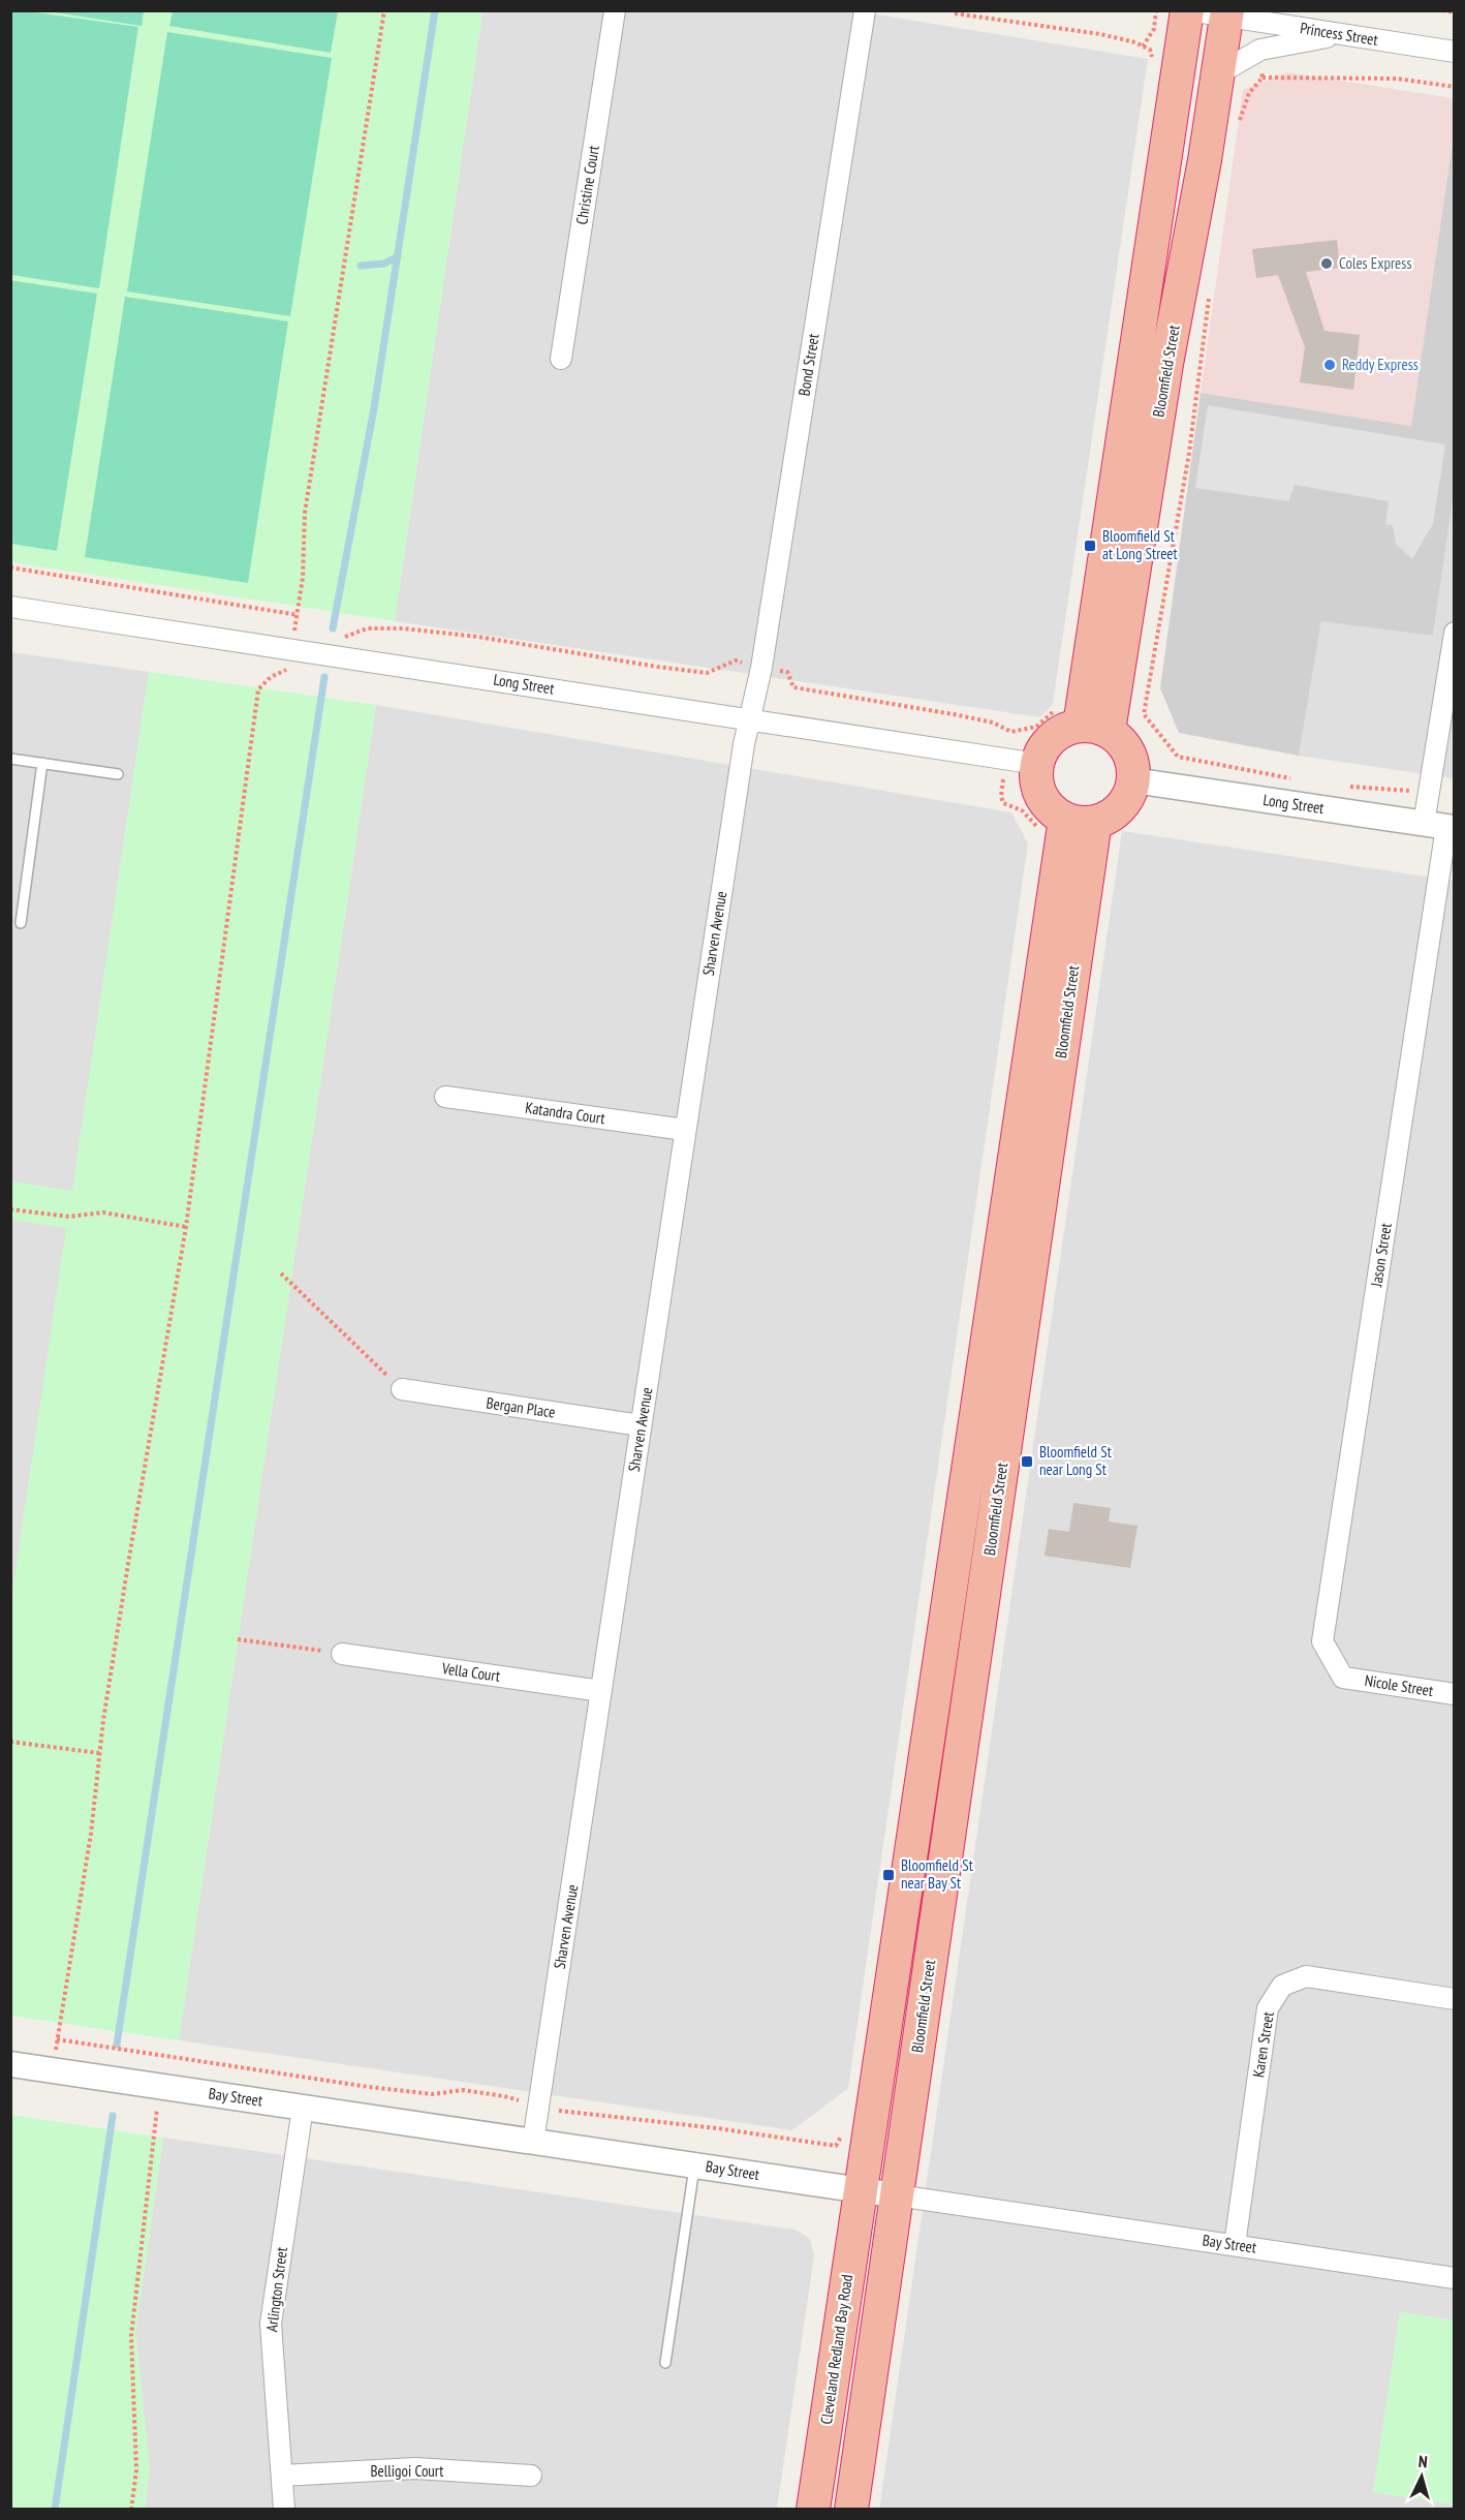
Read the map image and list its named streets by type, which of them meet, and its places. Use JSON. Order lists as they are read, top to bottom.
{
  "streets": {
    "highway": ["Bloomfield Street", "Cleveland Redland Bay Road"],
    "street": [
      "Princess Street",
      "Christine Court",
      "Bond Street",
      "Long Street",
      "Sharven Avenue",
      "Katandra Court",
      "Jason Street",
      "Bergan Place",
      "Vella Court",
      "Nicole Street",
      "Karen Street",
      "Bay Street",
      "Arlington Street",
      "Belligoi Court"
    ]
  },
  "crossings": [
    ["Princess Street", "Bloomfield Street"],
    ["Bond Street", "Long Street"],
    ["Bond Street", "Sharven Avenue"],
    ["Bloomfield Street", "Long Street"],
    ["Bloomfield Street", "Bay Street"],
    ["Bloomfield Street", "Cleveland Redland Bay Road"],
    ["Long Street", "Sharven Avenue"],
    ["Long Street", "Jason Street"],
    ["Sharven Avenue", "Katandra Court"],
    ["Sharven Avenue", "Bergan Place"],
    ["Sharven Avenue", "Vella Court"],
    ["Sharven Avenue", "Bay Street"],
    ["Jason Street", "Nicole Street"],
    ["Karen Street", "Bay Street"],
    ["Bay Street", "Arlington Street"],
    ["Bay Street", "Cleveland Redland Bay Road"],
    ["Arlington Street", "Belligoi Court"]
  ],
  "places": {
    "other": ["Coles Express", "Reddy Express"],
    "transit": ["Bloomfield St at Long Street", "Bloomfield St near Long St", "Bloomfield St near Bay St"]
  },
  "north": "top"
}
